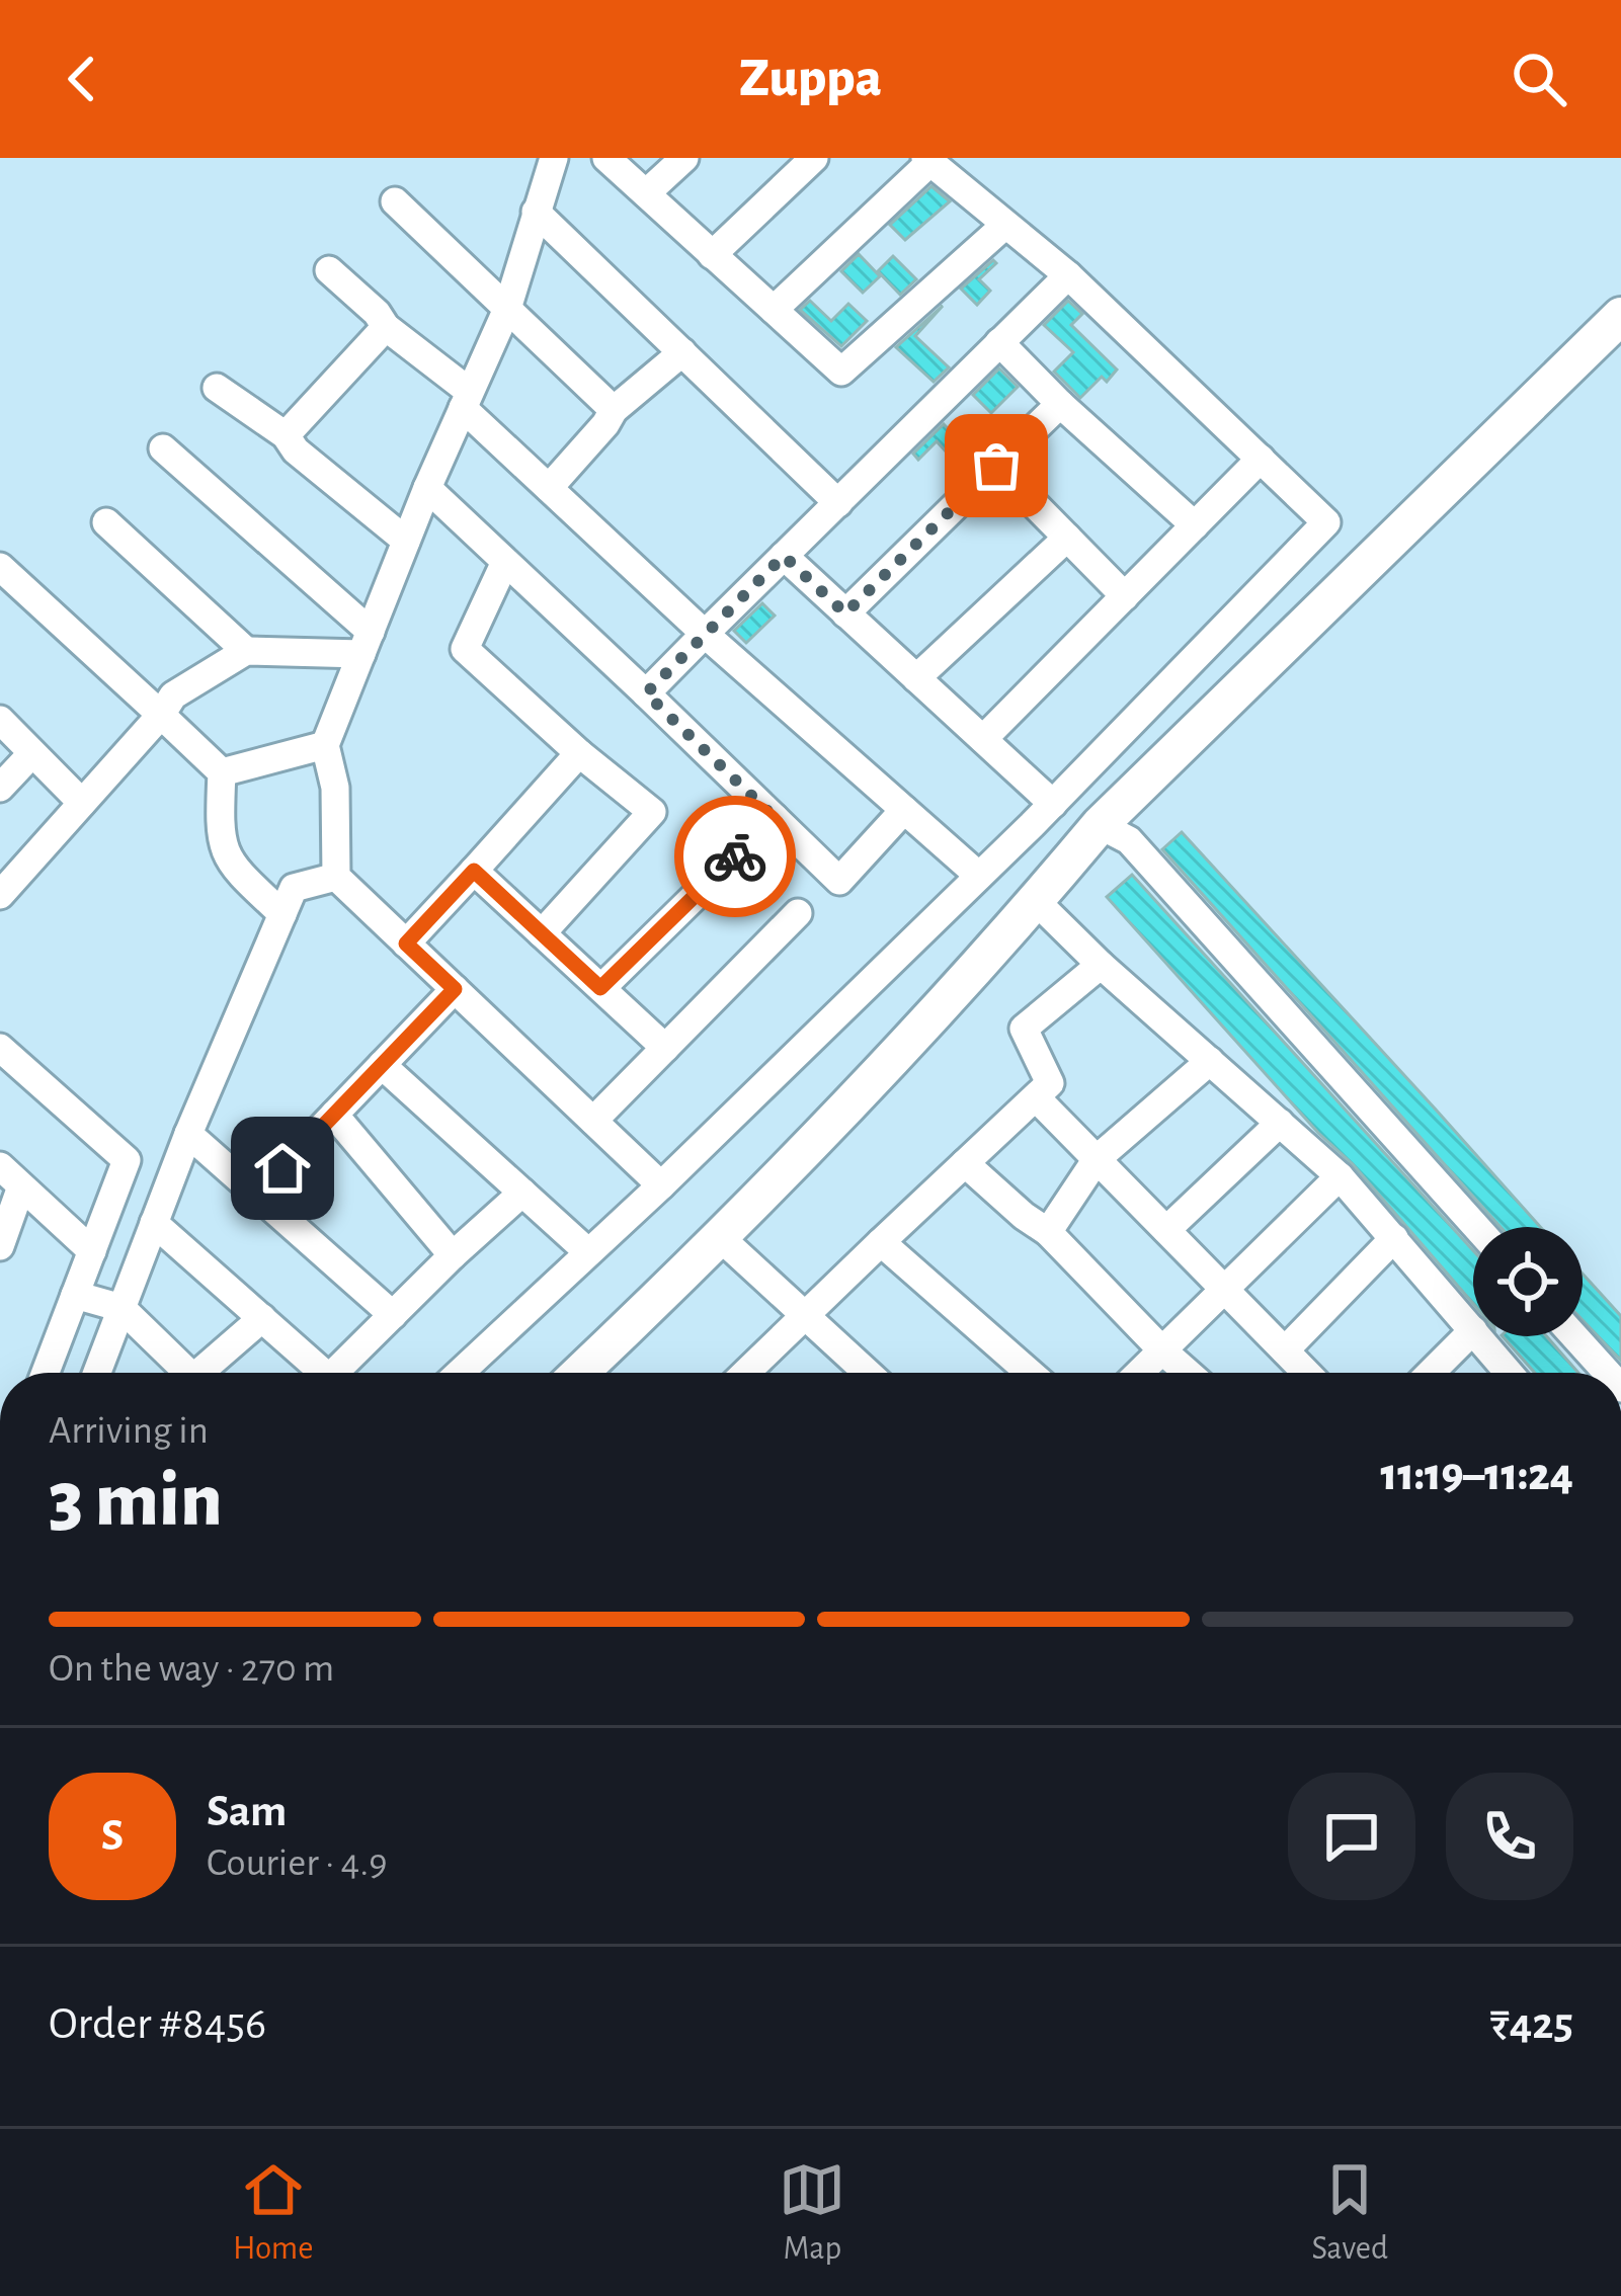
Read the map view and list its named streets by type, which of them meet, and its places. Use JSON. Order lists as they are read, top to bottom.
{
  "page": {
    "header": "Zuppa",
    "heading": ["3 min", "Arriving in", "11:19–11:24"],
    "panel": [
      "Sam",
      "Courier · 4.9",
      "Order #8456",
      "₹425"
    ],
    "bar": "On the way · 270 m",
    "round": "S",
    "tabs": ["Home", "Map", "Saved"]
  }
}
